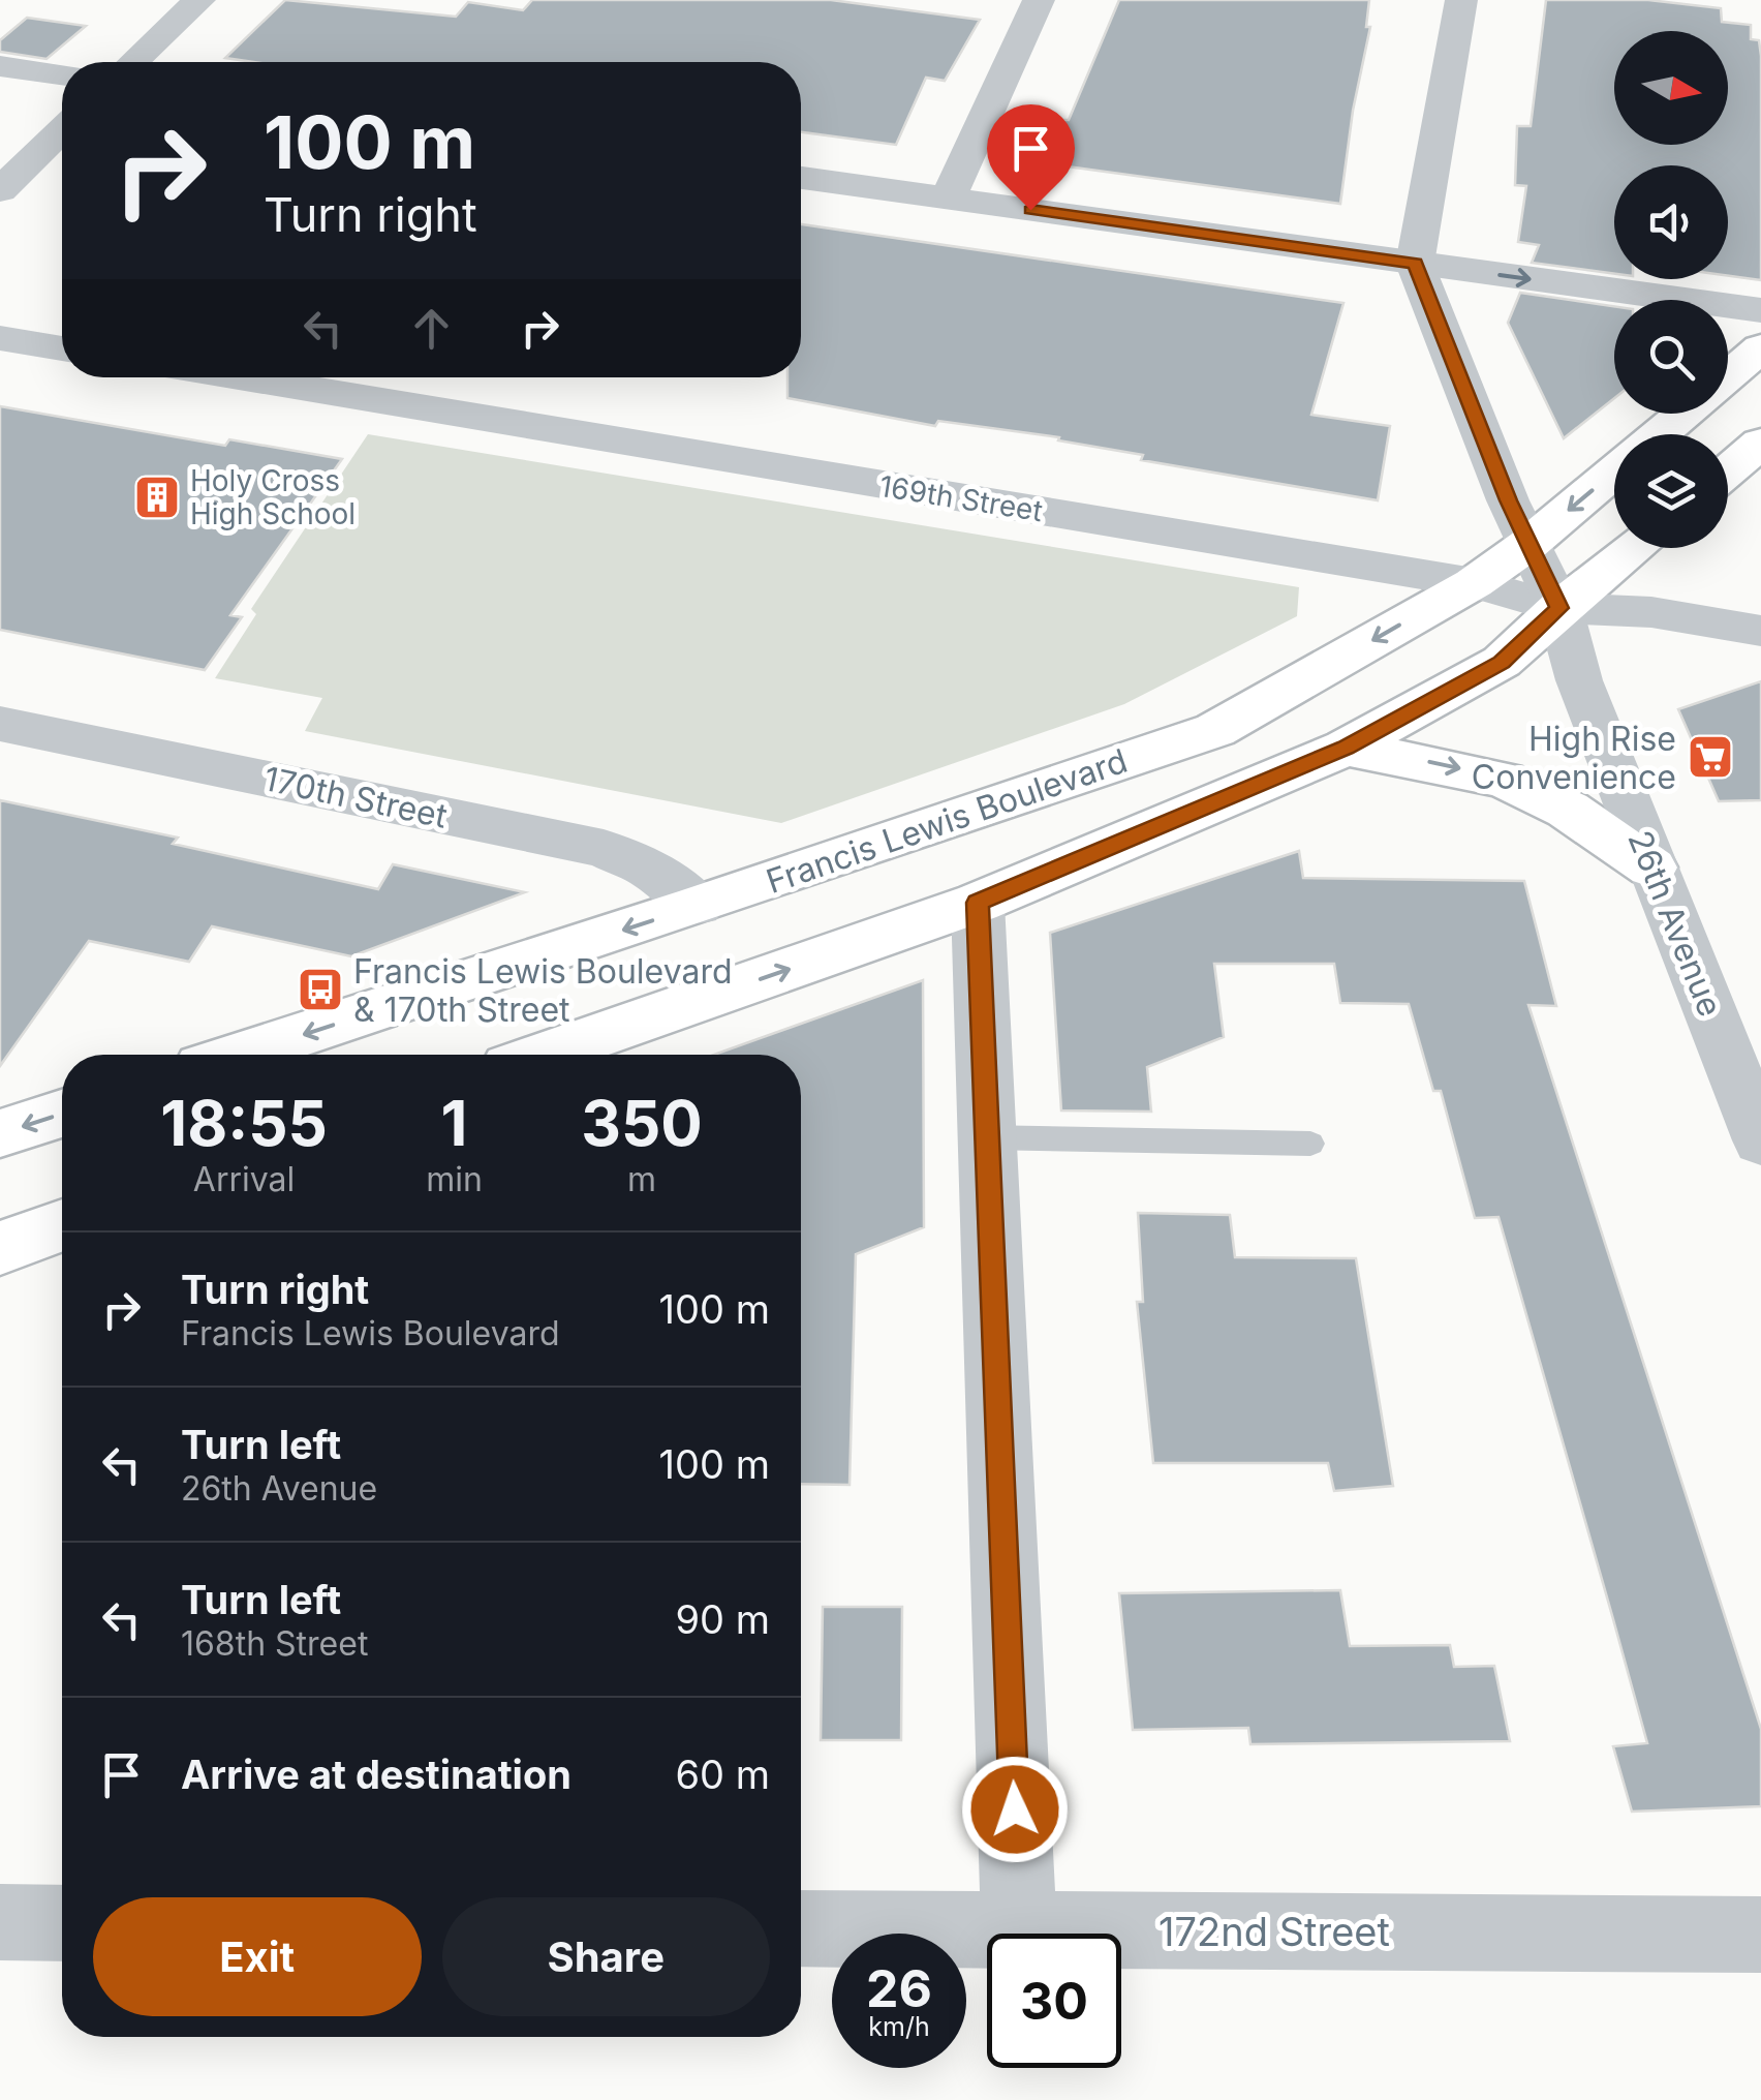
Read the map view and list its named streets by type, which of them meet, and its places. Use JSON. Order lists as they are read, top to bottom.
{
  "streets": {
    "main road": ["Francis Lewis Boulevard"],
    "street": [
      "169th Street",
      "170th Street",
      "26th Avenue",
      "172nd Street"
    ]
  },
  "crossings": [
    ["169th Street", "Francis Lewis Boulevard"],
    ["169th Street", "26th Avenue"],
    ["170th Street", "Francis Lewis Boulevard"],
    ["Francis Lewis Boulevard", "26th Avenue"]
  ],
  "places": {
    "building": ["Holy Cross High School"],
    "supermarket": ["High Rise Convenience"],
    "bus stop": ["Francis Lewis Boulevard & 170th Street"]
  },
  "north": "right",
  "page": {
    "turn": ["100 m", "Turn right"],
    "eta": [
      "18:55",
      "Arrival",
      "1",
      "min",
      "350",
      "m"
    ],
    "list": [
      {
        "name": "Turn right",
        "note": "Francis Lewis Boulevard",
        "value": "100 m"
      },
      {
        "name": "Turn left",
        "note": "26th Avenue",
        "value": "100 m"
      },
      {
        "name": "Turn left",
        "note": "168th Street",
        "value": "90 m"
      },
      {
        "name": "Arrive at destination",
        "value": "60 m"
      }
    ],
    "buttons": ["Exit", "Share"],
    "speed": "26 km/h",
    "limit": "30"
  }
}
